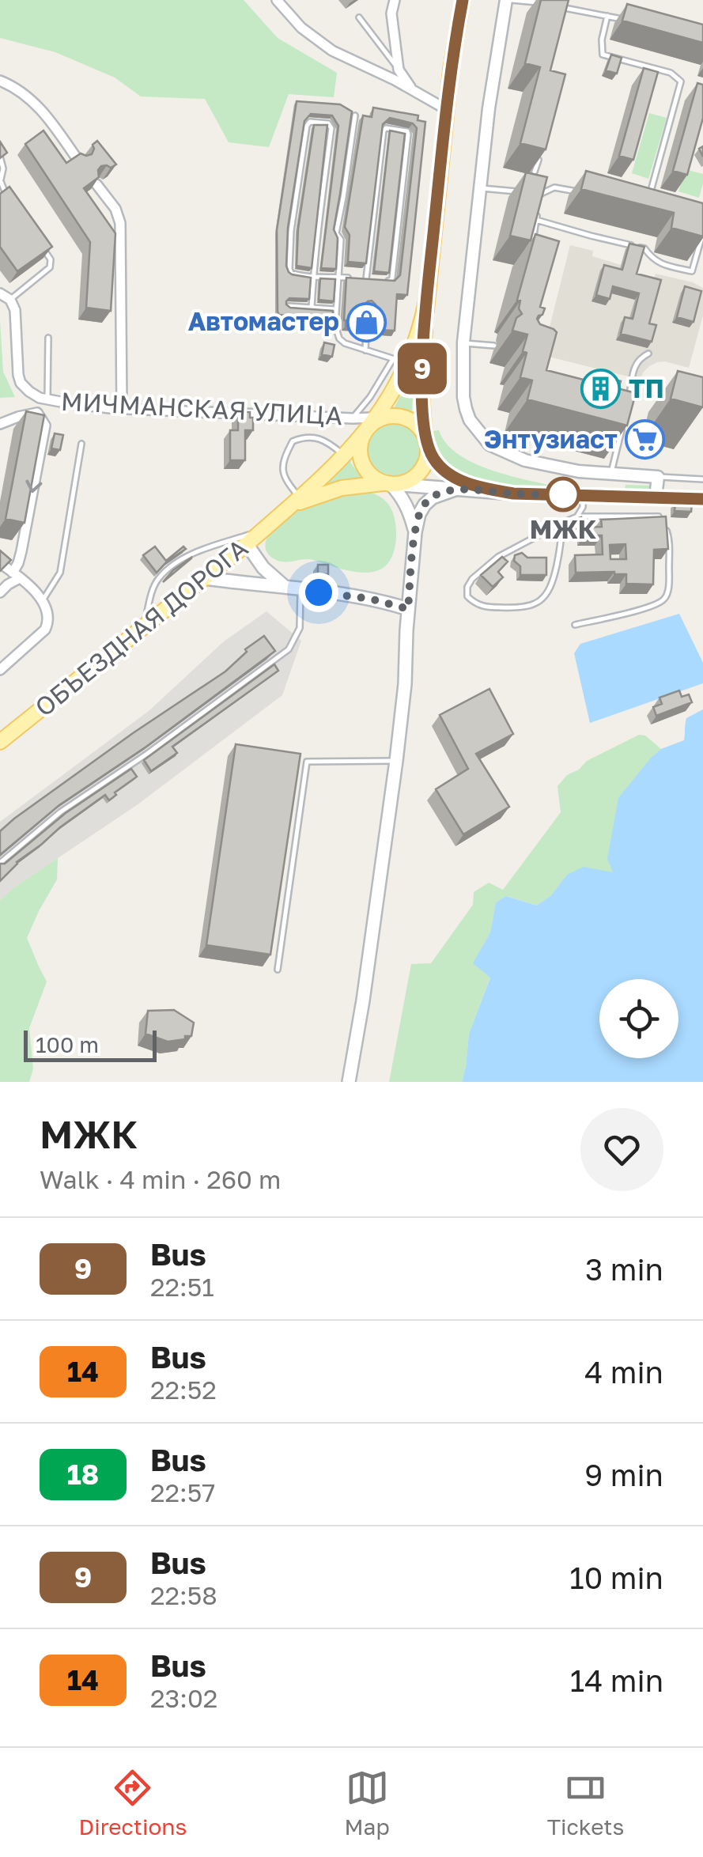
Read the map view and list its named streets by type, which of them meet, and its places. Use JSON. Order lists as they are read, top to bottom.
{
  "streets": {
    "main road": ["ОБЪЕЗДНАЯ ДОРОГА"],
    "street": ["МИЧМАНСКАЯ УЛИЦА"]
  },
  "places": {
    "shop": ["Автомастер"],
    "building": ["ТП"],
    "supermarket": ["Энтузиаст"],
    "other": ["МЖК"]
  },
  "lines": ["bus line 9"],
  "scale_bar": "100 m",
  "page": {
    "on_map": "9",
    "scale": "100 m",
    "heading": ["МЖК", "Walk · 4 min · 260 m"],
    "list": [
      {
        "mark": "9",
        "name": "Bus",
        "note": "22:51",
        "value": "3 min"
      },
      {
        "mark": "14",
        "name": "Bus",
        "note": "22:52",
        "value": "4 min"
      },
      {
        "mark": "18",
        "name": "Bus",
        "note": "22:57",
        "value": "9 min"
      },
      {
        "mark": "9",
        "name": "Bus",
        "note": "22:58",
        "value": "10 min"
      },
      {
        "mark": "14",
        "name": "Bus",
        "note": "23:02",
        "value": "14 min"
      }
    ],
    "tabs": ["Directions", "Map", "Tickets"]
  }
}
